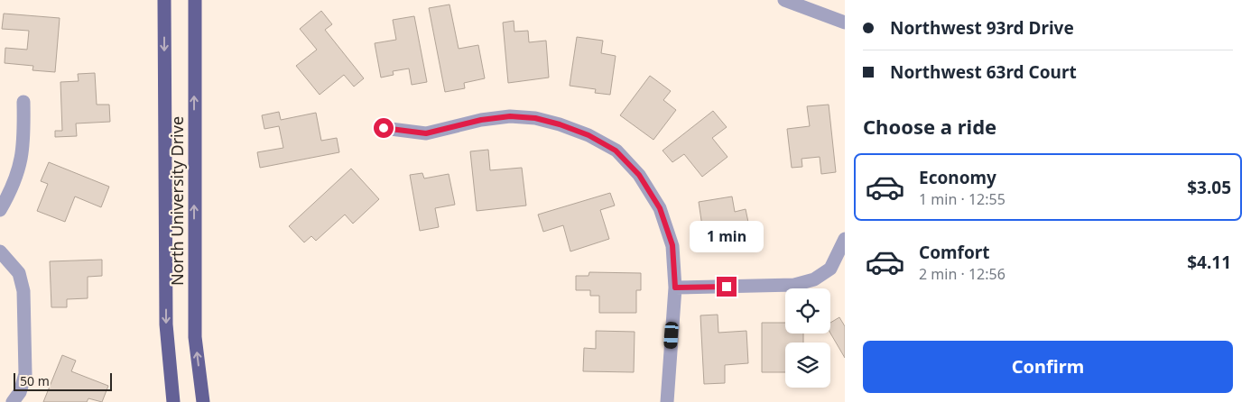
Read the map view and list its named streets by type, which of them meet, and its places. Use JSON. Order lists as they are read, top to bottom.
{
  "streets": {
    "main road": ["North University Drive"]
  },
  "scale_bar": "50 m",
  "page": {
    "banner": ["Northwest 93rd Drive", "Northwest 63rd Court"],
    "heading": "Choose a ride",
    "list": [
      {
        "name": "Economy",
        "note": "1 min · 12:55",
        "value": "$3.05"
      },
      {
        "name": "Comfort",
        "note": "2 min · 12:56",
        "value": "$4.11"
      }
    ],
    "bubble": "1 min",
    "buttons": "Confirm",
    "scale": "50 m"
  }
}
